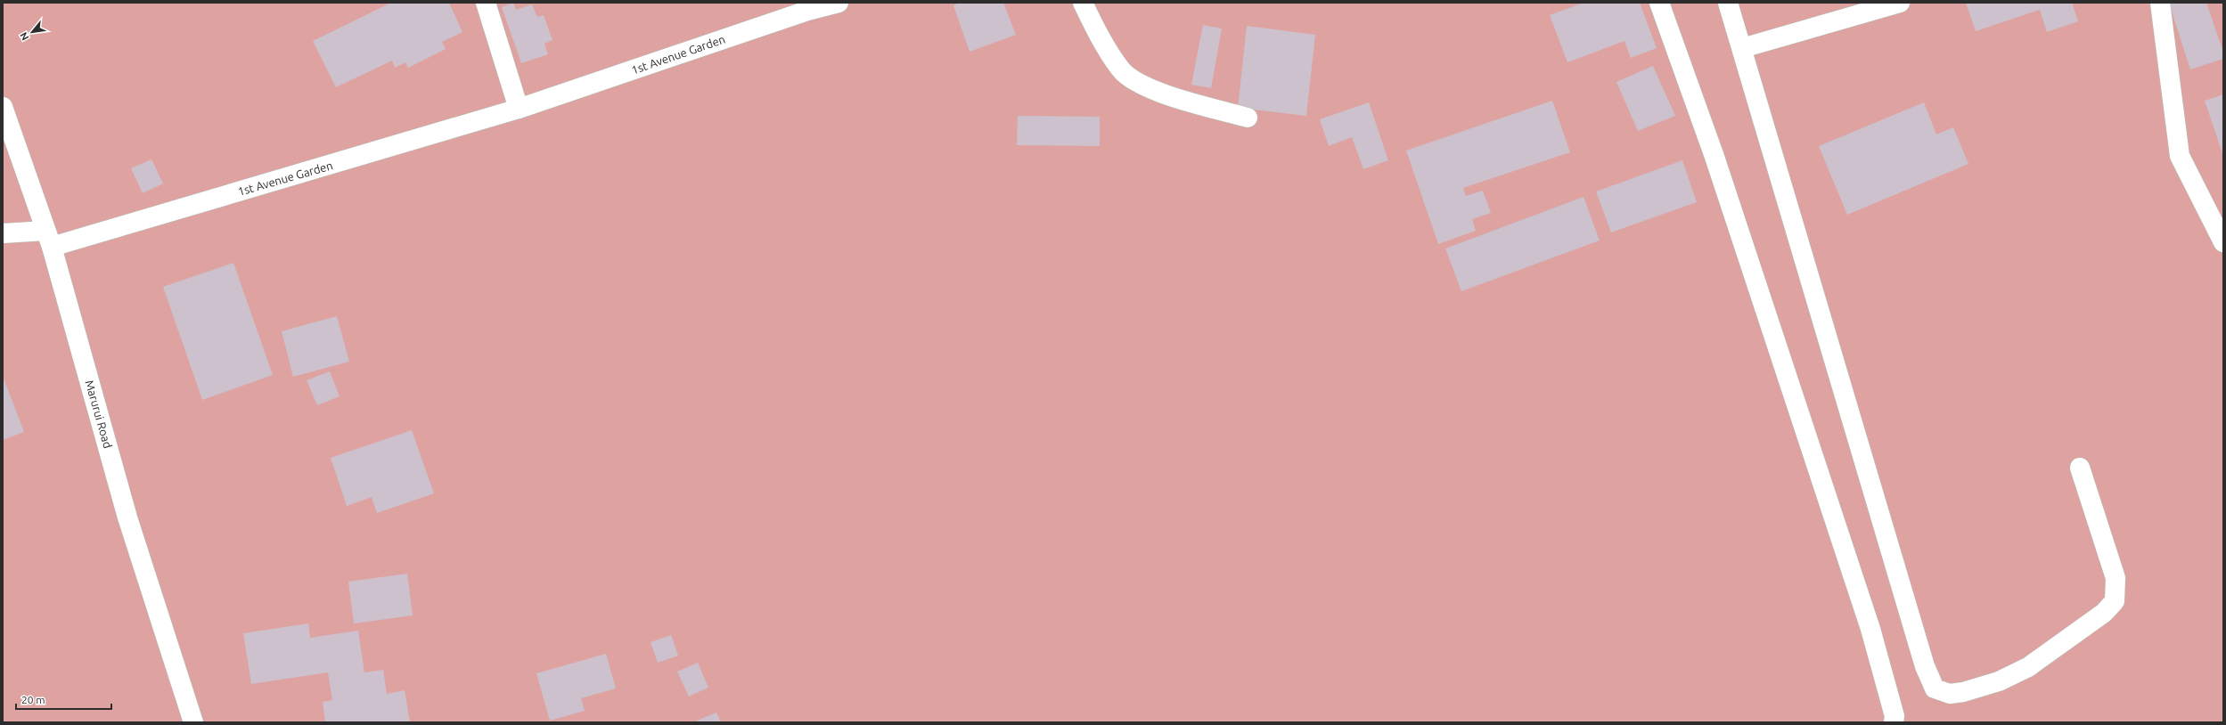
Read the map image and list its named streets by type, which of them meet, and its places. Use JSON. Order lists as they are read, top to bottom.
{
  "streets": {
    "street": ["1st Avenue Garden", "Marurui Road"]
  },
  "crossings": [
    ["1st Avenue Garden", "Marurui Road"]
  ],
  "scale_bar": "20 m",
  "north": "bottom left"
}
